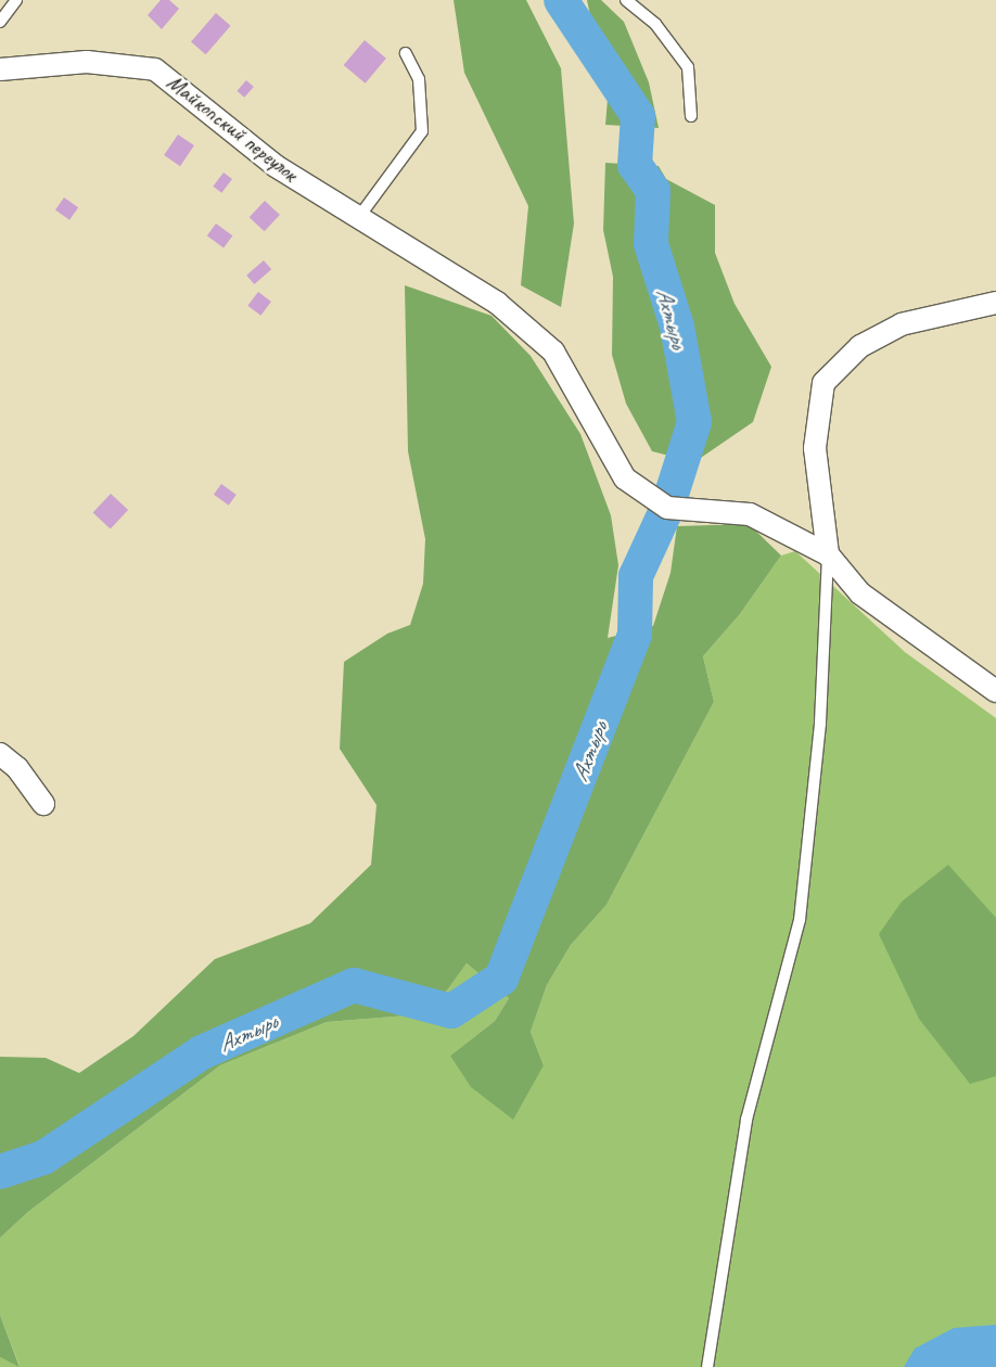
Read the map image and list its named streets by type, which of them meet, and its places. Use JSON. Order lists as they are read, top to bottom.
{
  "streets": {
    "street": ["Майкопский переулок"]
  },
  "water": ["Ахтырь"]
}
